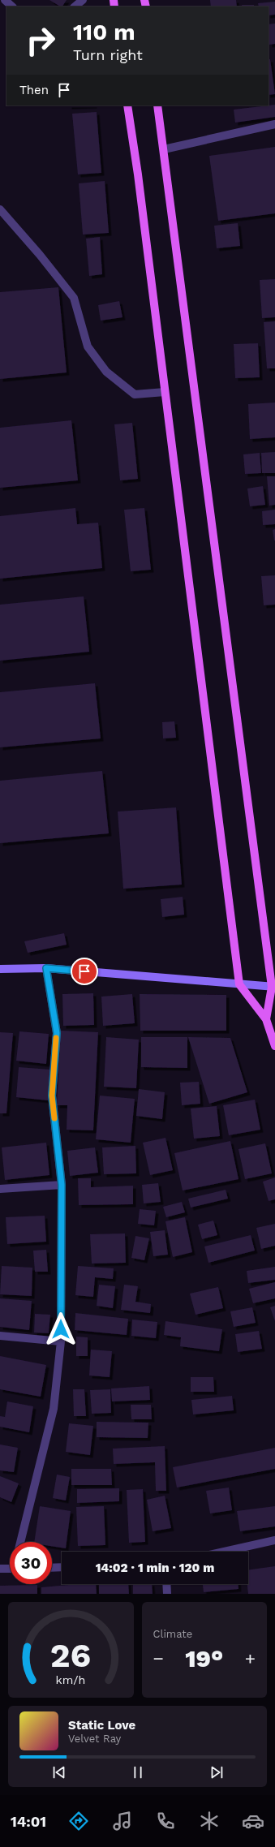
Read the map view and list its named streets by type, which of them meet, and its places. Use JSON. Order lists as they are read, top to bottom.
{
  "page": {
    "turn": ["110 m", "Turn right"],
    "then": "Then",
    "limit": "30",
    "trip": "14:02 · 1 min · 120 m",
    "tile": "Climate",
    "heat": ["−", "19°", "+"],
    "song": ["Static Love", "Velvet Ray"],
    "tabs": "14:01",
    "gauge": ["26", "km/h"]
  }
}
